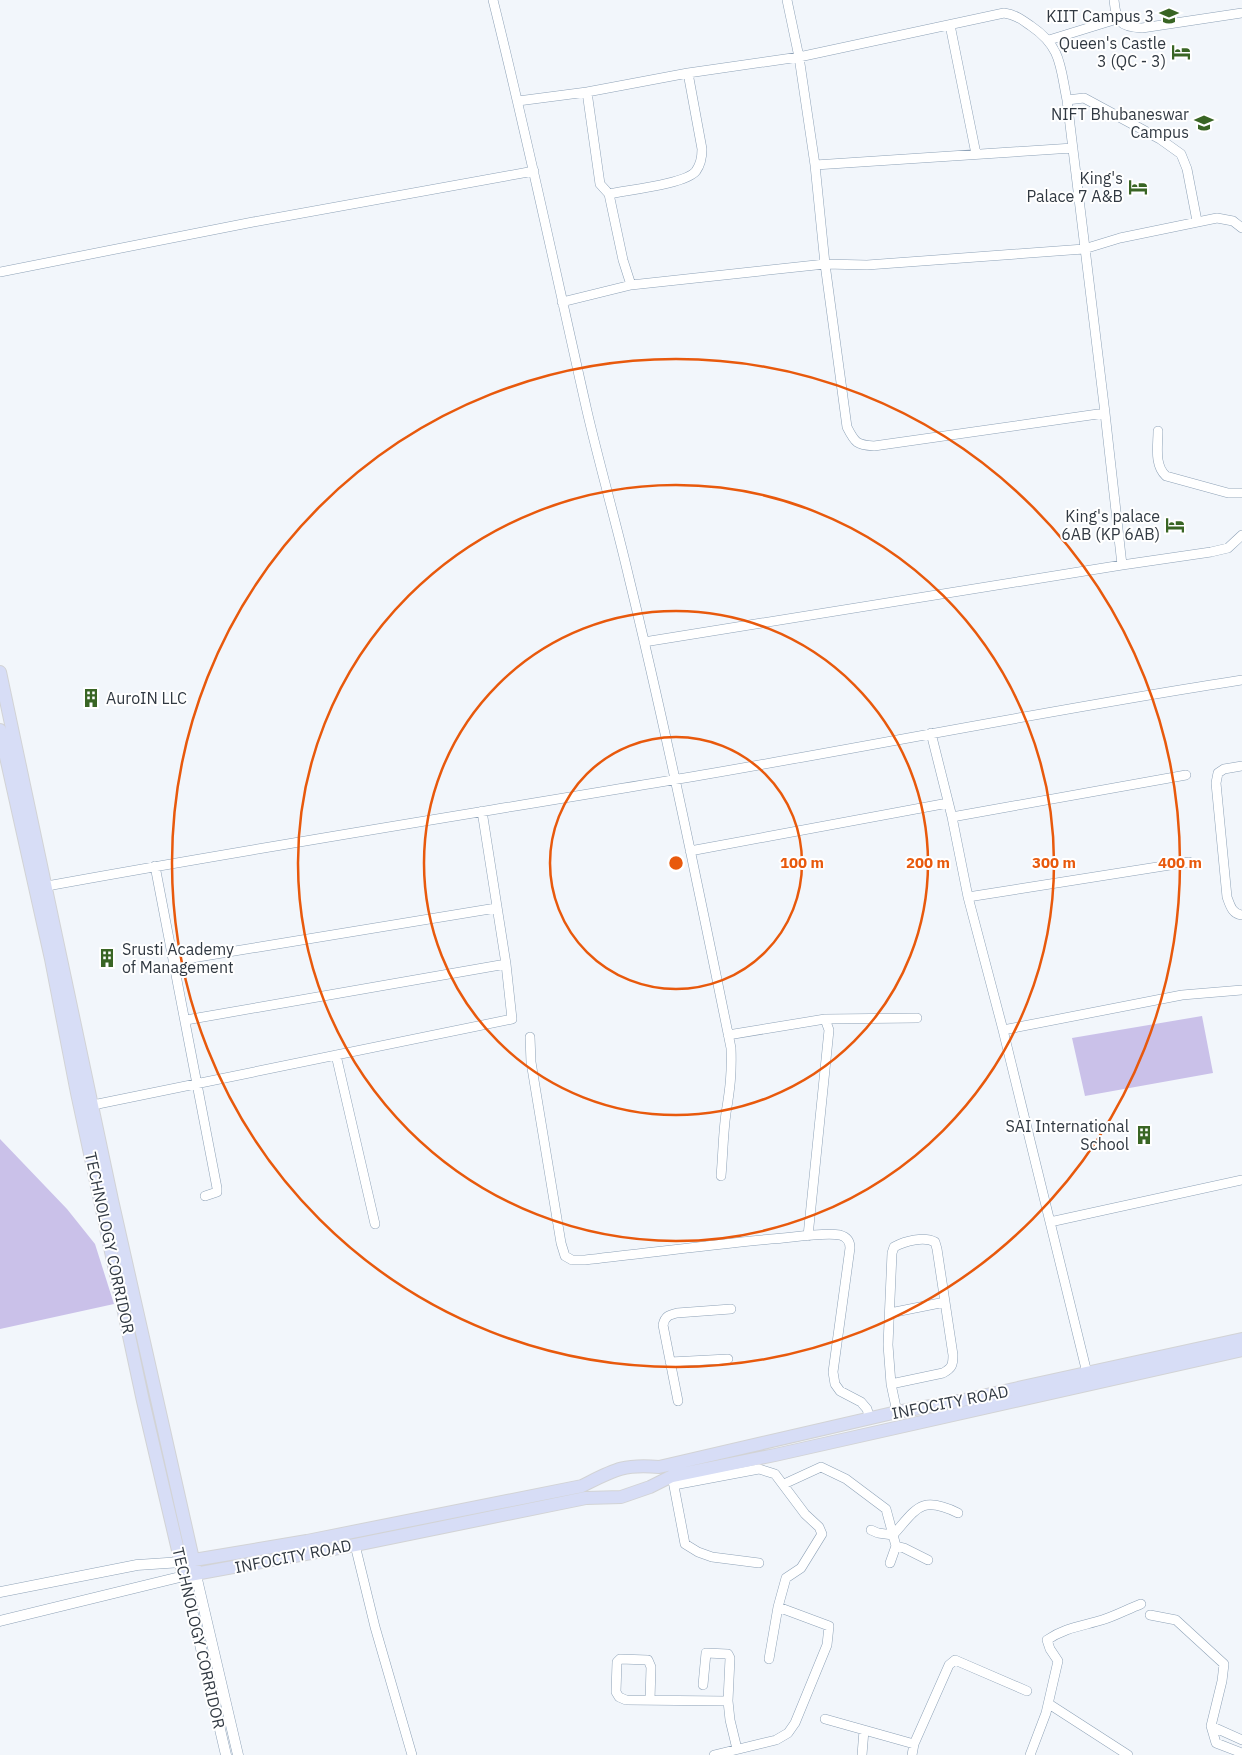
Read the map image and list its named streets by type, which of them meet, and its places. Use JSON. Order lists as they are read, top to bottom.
{
  "streets": {
    "main road": ["TECHNOLOGY CORRIDOR", "INFOCITY ROAD"]
  },
  "crossings": [
    ["TECHNOLOGY CORRIDOR", "INFOCITY ROAD"]
  ],
  "places": {
    "school or university": ["KIIT Campus 3", "NIFT Bhubaneswar Campus"],
    "hotel": ["Queen's Castle 3 (QC - 3)", "King's Palace 7 A&B", "King's palace 6AB (KP 6AB)"],
    "building": ["AuroIN LLC", "Srusti Academy of Management", "SAI International School"]
  },
  "rings": [
    "100 m",
    "200 m",
    "300 m",
    "400 m"
  ]
}
